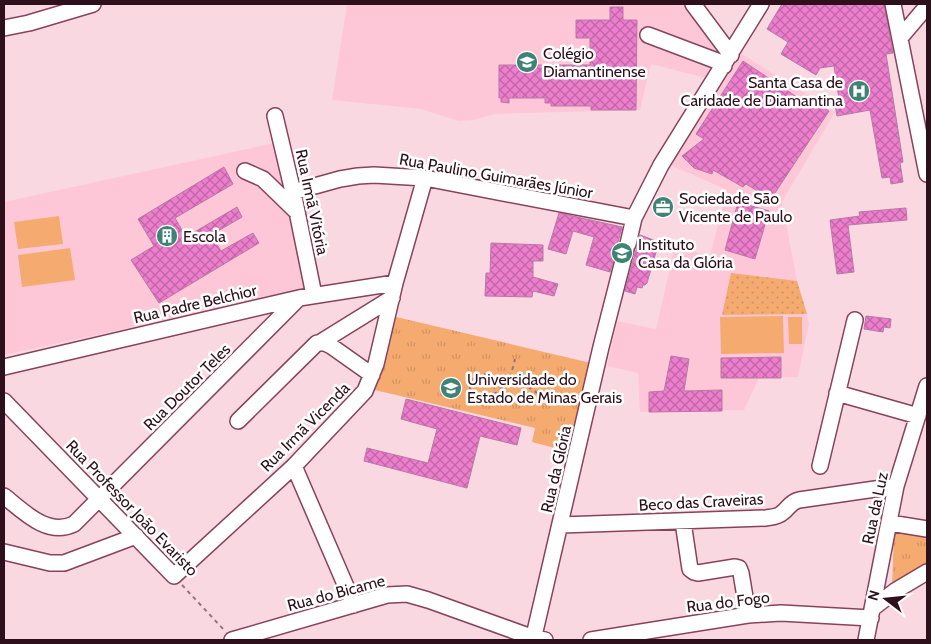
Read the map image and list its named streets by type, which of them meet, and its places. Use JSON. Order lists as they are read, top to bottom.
{
  "streets": {
    "street": [
      "Rua Paulino Guimarães Júnior",
      "Rua Irmã Vitória",
      "Rua Padre Belchior",
      "Rua Doutor Teles",
      "Rua Irmã Vicenda",
      "Rua da Glória",
      "Beco das Craveiras",
      "Rua Professor João Evaristo",
      "Rua da Luz",
      "Rua do Bicame",
      "Rua do Fogo"
    ]
  },
  "crossings": [
    ["Rua Paulino Guimarães Júnior", "Rua Irmã Vitória"],
    ["Rua Paulino Guimarães Júnior", "Rua Irmã Vicenda"],
    ["Rua Paulino Guimarães Júnior", "Rua da Glória"],
    ["Rua Irmã Vitória", "Rua Padre Belchior"],
    ["Rua Padre Belchior", "Rua Doutor Teles"],
    ["Rua Padre Belchior", "Rua Irmã Vicenda"],
    ["Rua Doutor Teles", "Rua Professor João Evaristo"],
    ["Rua Irmã Vicenda", "Rua Professor João Evaristo"],
    ["Rua da Glória", "Beco das Craveiras"],
    ["Rua da Glória", "Rua do Bicame"],
    ["Beco das Craveiras", "Rua da Luz"],
    ["Rua Professor João Evaristo", "Rua do Bicame"],
    ["Rua da Luz", "Rua do Fogo"]
  ],
  "places": {
    "school or university": ["Colégio Diamantinense", "Instituto Casa da Glória", "Universidade do Estado de Minas Gerais"],
    "hospital": ["Santa Casa de Caridade de Diamantina"],
    "office": ["Sociedade São Vicente de Paulo"],
    "building": ["Escola"]
  },
  "north": "left"
}
